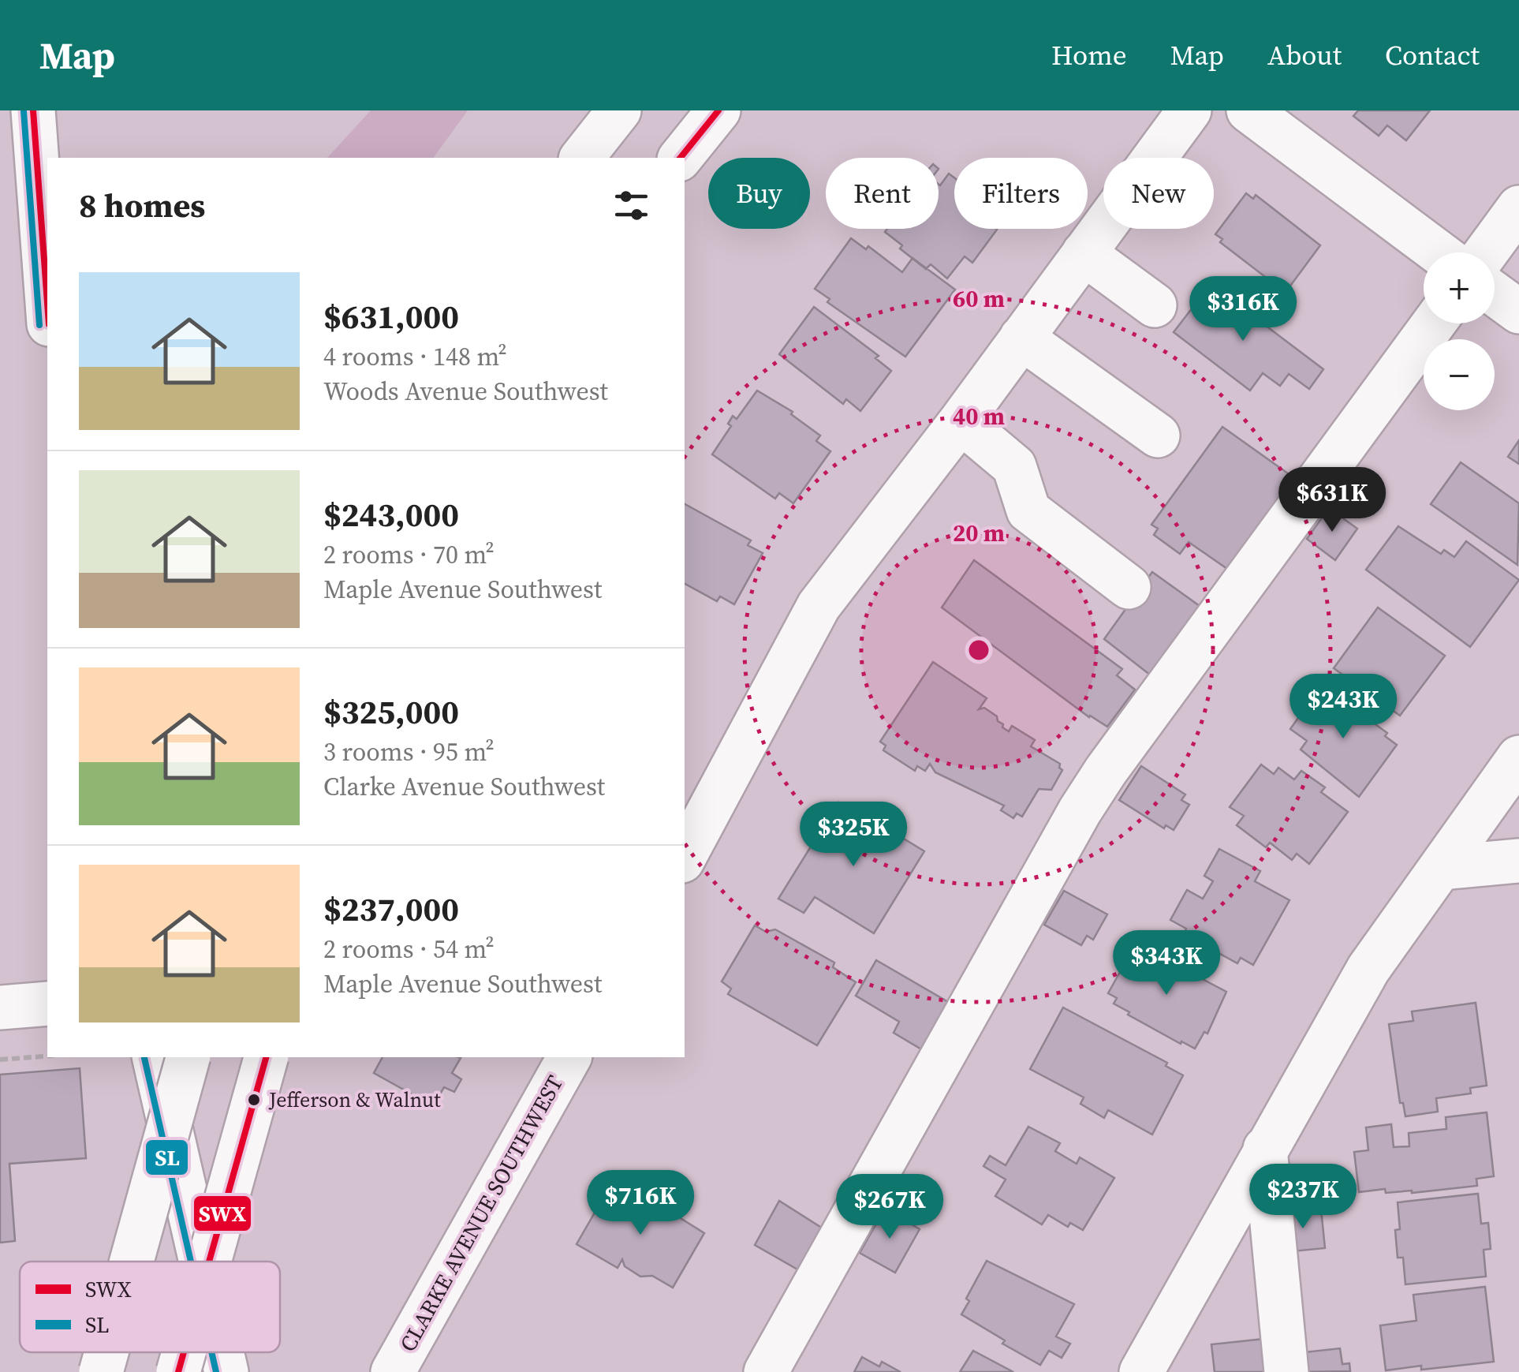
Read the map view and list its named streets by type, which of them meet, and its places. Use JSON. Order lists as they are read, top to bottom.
{
  "streets": {
    "main road": ["CLARKE AVENUE SOUTHWEST"]
  },
  "places": ["Jefferson & Walnut"],
  "lines": ["transit line SWX", "transit line SL"],
  "legend": ["SWX", "SL"],
  "page": {
    "header": "Map",
    "nav": [
      "Home",
      "Map",
      "About",
      "Contact"
    ],
    "chip": [
      "Buy",
      "Rent",
      "Filters",
      "New"
    ],
    "heading": "8 homes",
    "map_buttons": ["+", "−"],
    "list": [
      {
        "name": "$631,000",
        "note": "4 rooms · 148 m² · Woods Avenue Southwest"
      },
      {
        "name": "$243,000",
        "note": "2 rooms · 70 m² · Maple Avenue Southwest"
      },
      {
        "name": "$325,000",
        "note": "3 rooms · 95 m² · Clarke Avenue Southwest"
      },
      {
        "name": "$237,000",
        "note": "2 rooms · 54 m² · Maple Avenue Southwest"
      }
    ],
    "price": [
      "$316K",
      "$631K",
      "$243K",
      "$325K",
      "$343K",
      "$237K",
      "$716K",
      "$267K"
    ]
  },
  "rings": ["60 m", "40 m", "20 m"]
}
